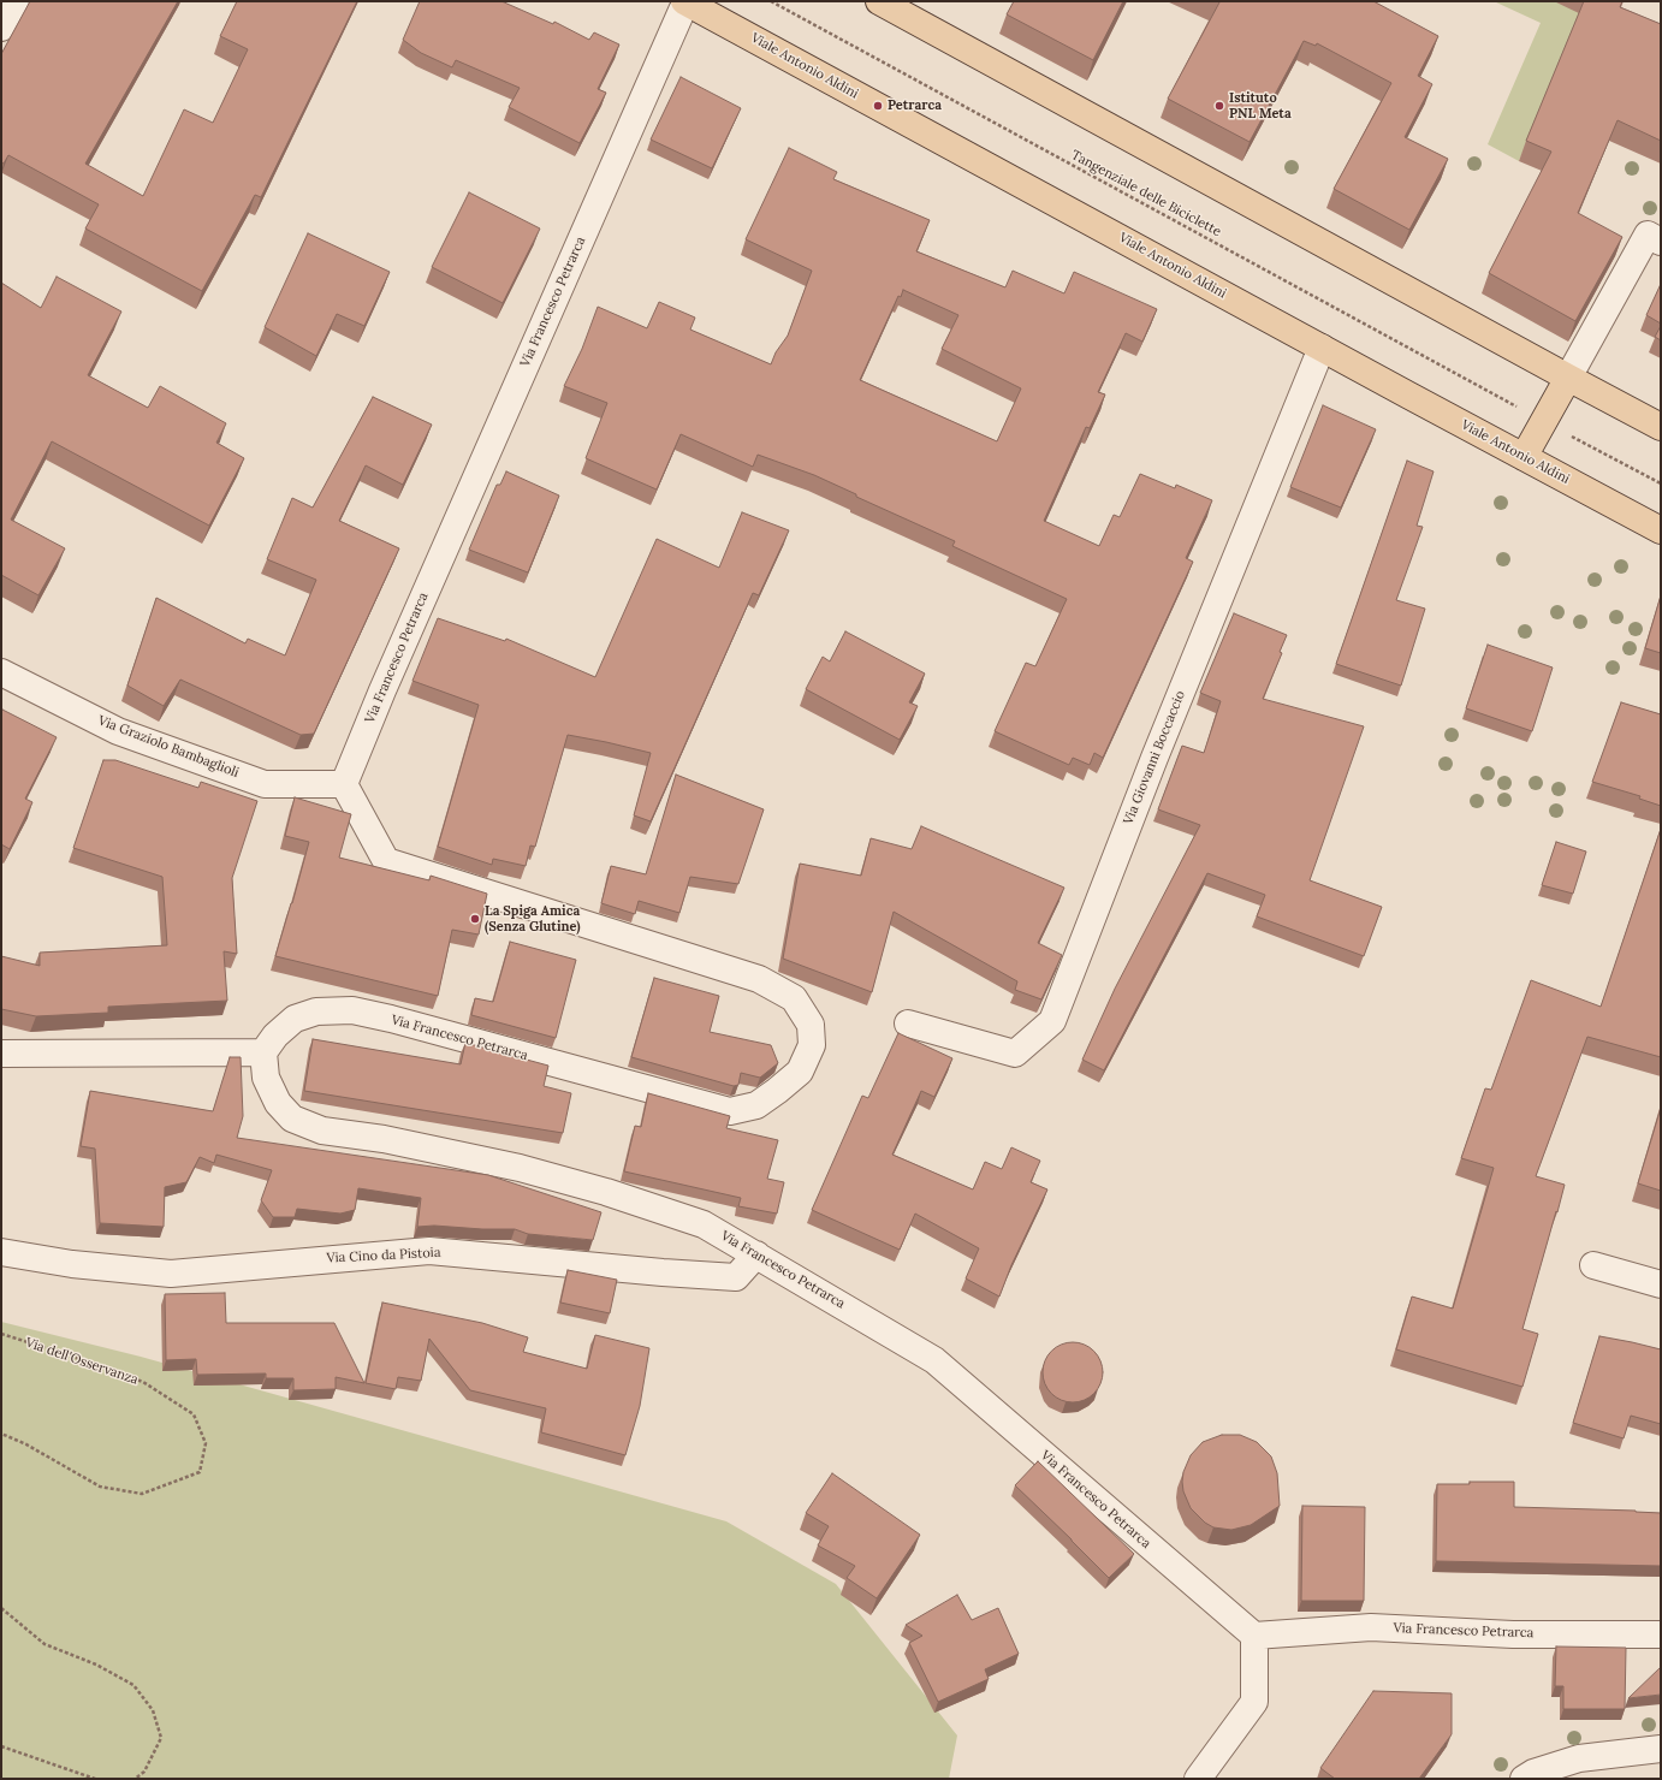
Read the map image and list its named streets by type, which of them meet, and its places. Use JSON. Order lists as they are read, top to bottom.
{
  "streets": {
    "main road": ["Viale Antonio Aldini"],
    "street": [
      "Via Francesco Petrarca",
      "Via Graziolo Bambaglioli",
      "Via Giovanni Boccaccio",
      "Via Cino da Pistoia"
    ],
    "path": ["Tangenziale delle Biciclette", "Via dell'Osservanza"]
  },
  "crossings": [
    ["Viale Antonio Aldini", "Via Francesco Petrarca"],
    ["Viale Antonio Aldini", "Via Giovanni Boccaccio"],
    ["Via Francesco Petrarca", "Via Graziolo Bambaglioli"],
    ["Via Francesco Petrarca", "Via Cino da Pistoia"]
  ],
  "places": ["Petrarca", "Istituto PNL Meta", "La Spiga Amica (Senza Glutine)"]
}
